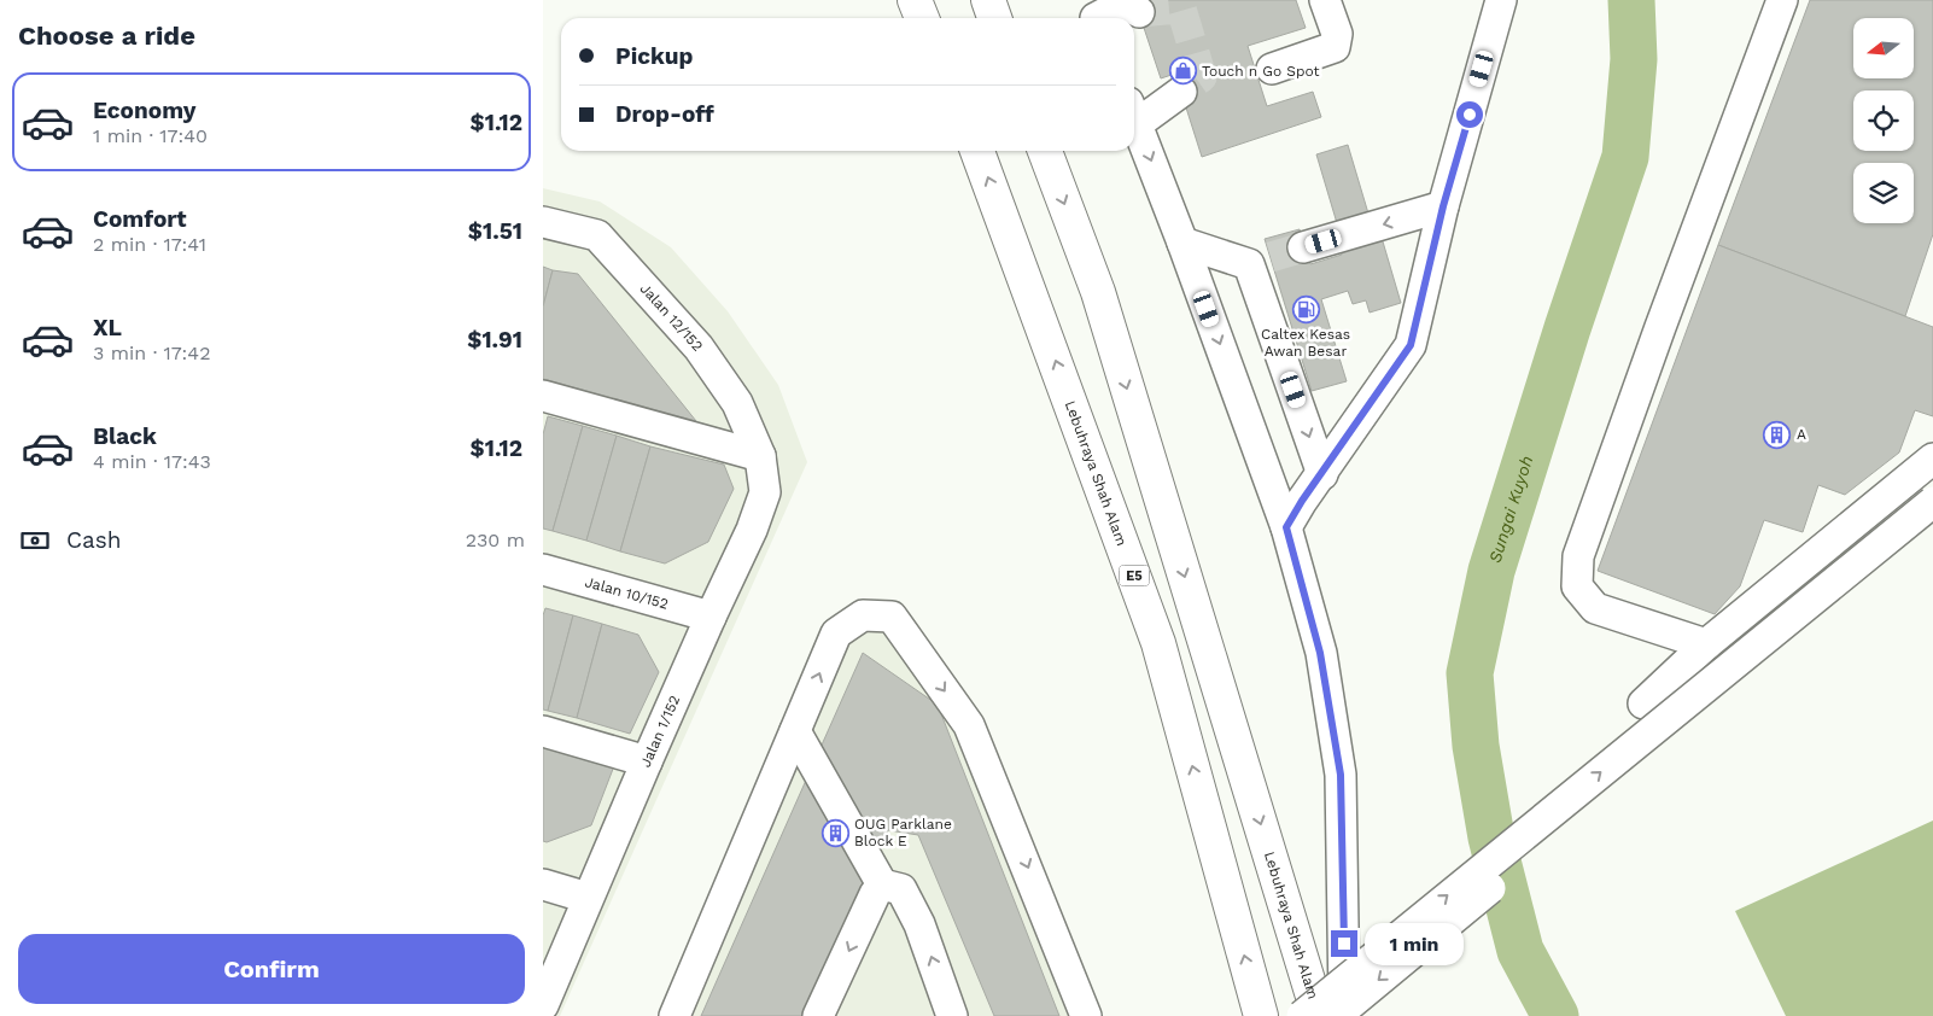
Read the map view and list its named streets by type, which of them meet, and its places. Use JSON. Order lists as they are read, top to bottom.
{
  "streets": {
    "highway": ["Lebuhraya Shah Alam", "E5"],
    "street": ["Jalan 12/152", "Jalan 10/152", "Jalan 1/152"]
  },
  "crossings": [
    ["Jalan 12/152", "Jalan 1/152"],
    ["Jalan 10/152", "Jalan 1/152"]
  ],
  "water": ["Sungai Kuyoh"],
  "places": {
    "shop": ["Touch n Go Spot"],
    "fuel station": ["Caltex Kesas Awan Besar"],
    "building": ["A", "OUG Parklane Block E"]
  },
  "north": "left",
  "page": {
    "heading": "Choose a ride",
    "banner": ["Pickup", "Drop-off"],
    "list": [
      {
        "name": "Economy",
        "note": "1 min · 17:40",
        "value": "$1.12"
      },
      {
        "name": "Comfort",
        "note": "2 min · 17:41",
        "value": "$1.51"
      },
      {
        "name": "XL",
        "note": "3 min · 17:42",
        "value": "$1.91"
      },
      {
        "name": "Black",
        "note": "4 min · 17:43",
        "value": "$1.12"
      }
    ],
    "pay": ["Cash", "230 m"],
    "buttons": "Confirm",
    "bubble": "1 min"
  }
}
